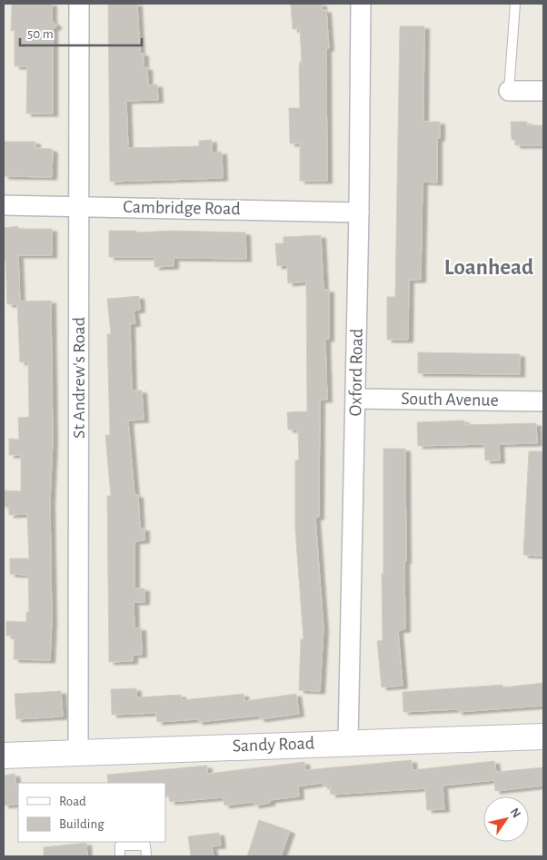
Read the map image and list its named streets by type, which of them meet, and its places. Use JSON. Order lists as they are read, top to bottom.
{
  "streets": {
    "main road": ["Sandy Road"],
    "street": [
      "Cambridge Road",
      "Oxford Road",
      "St Andrew's Road",
      "South Avenue"
    ]
  },
  "crossings": [
    ["Cambridge Road", "Oxford Road"],
    ["Cambridge Road", "St Andrew's Road"],
    ["Oxford Road", "South Avenue"],
    ["Oxford Road", "Sandy Road"],
    ["St Andrew's Road", "Sandy Road"]
  ],
  "districts": ["Loanhead"],
  "legend": ["Road", "Building"],
  "scale_bar": "50 m",
  "north": "top right"
}
